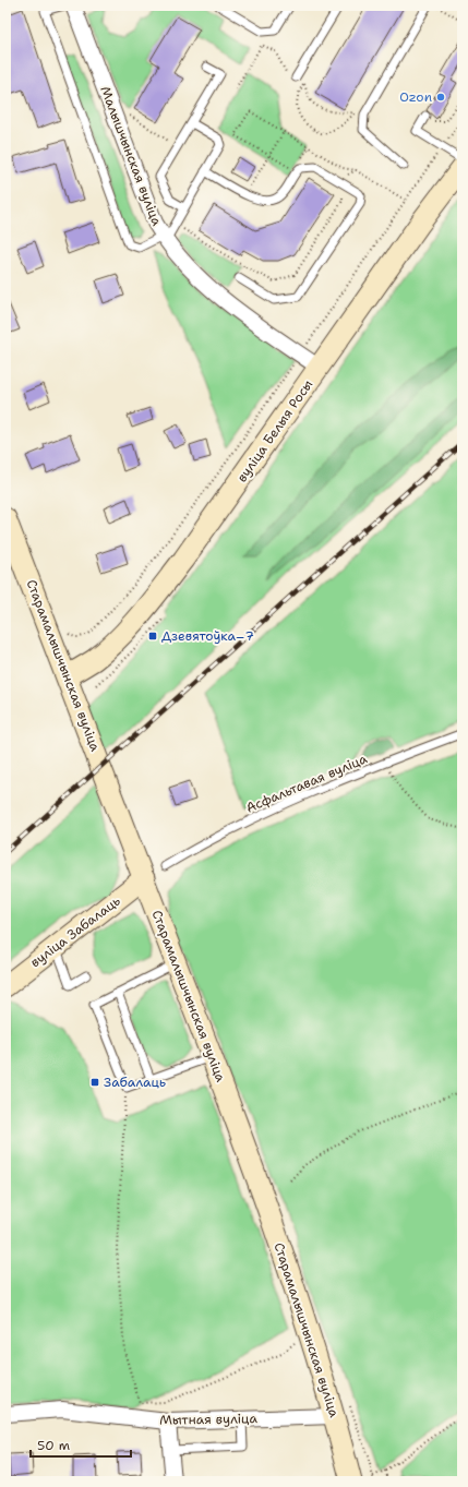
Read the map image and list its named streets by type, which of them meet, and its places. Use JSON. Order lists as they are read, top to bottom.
{
  "streets": {
    "main road": ["вуліца Белыя Росы", "Старамалышчынская вуліца", "вуліца Забалаць"],
    "street": ["Малышчынская вуліца", "Мытная вуліца"],
    "lane": ["Асфальтавая вуліца"]
  },
  "crossings": [
    ["Малышчынская вуліца", "вуліца Белыя Росы"],
    ["вуліца Белыя Росы", "Старамалышчынская вуліца"],
    ["Старамалышчынская вуліца", "вуліца Забалаць"],
    ["Старамалышчынская вуліца", "Мытная вуліца"]
  ],
  "places": {
    "other": ["Ozon"],
    "transit": ["Дзевятоўка–7", "Забалаць"]
  },
  "scale_bar": "50 m"
}
